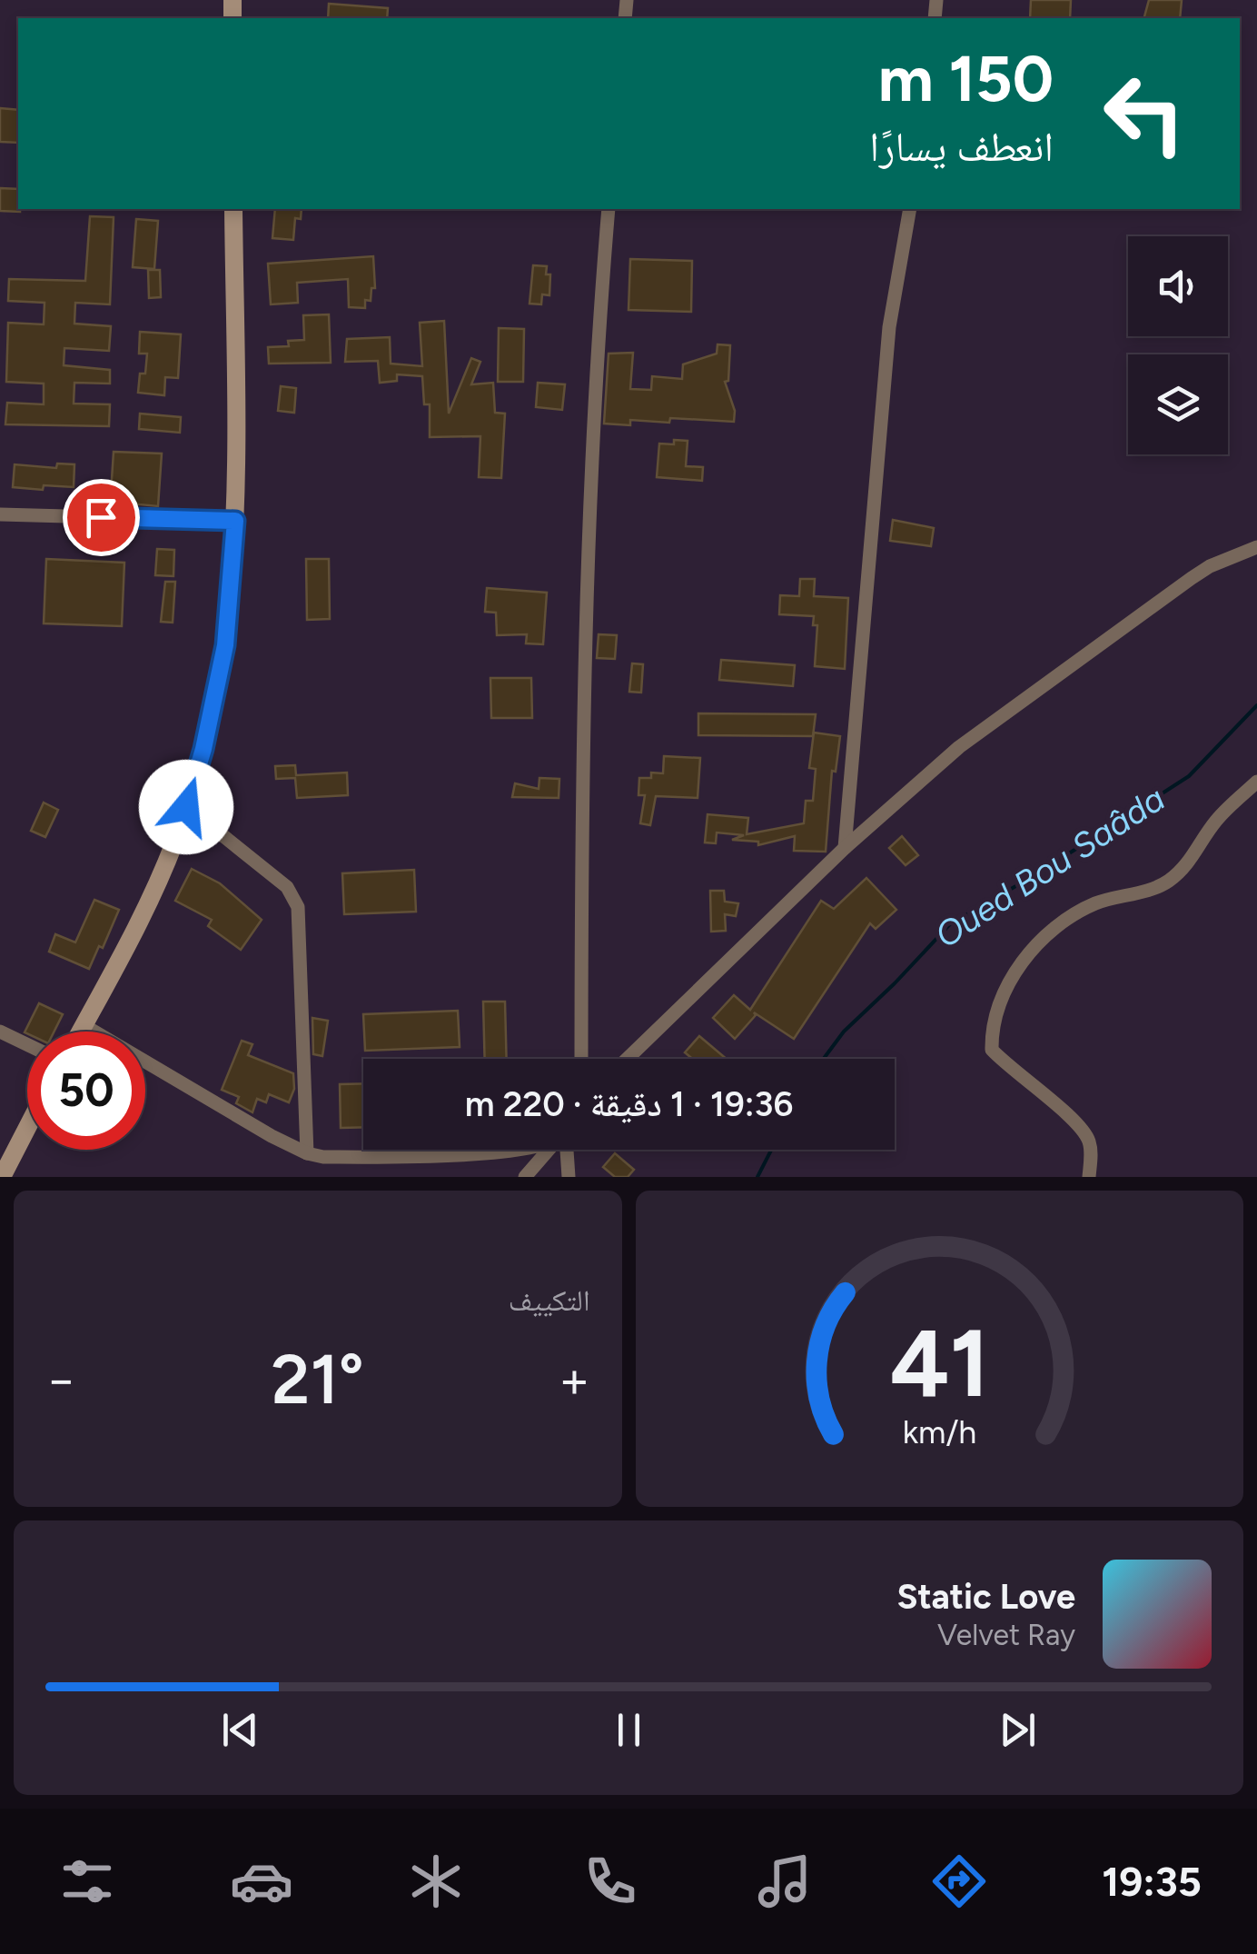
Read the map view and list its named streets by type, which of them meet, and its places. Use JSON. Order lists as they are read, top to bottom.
{
  "water": ["Oued Bou Saâda"],
  "page": {
    "turn": ["150 m", "انعطف يسارًا"],
    "limit": "50",
    "trip": "19:36 · 1 دقيقة · 220 m",
    "tile": "التكييف",
    "heat": ["−", "21°", "+"],
    "song": ["Static Love", "Velvet Ray"],
    "tabs": "19:35",
    "gauge": ["41", "km/h"]
  }
}
